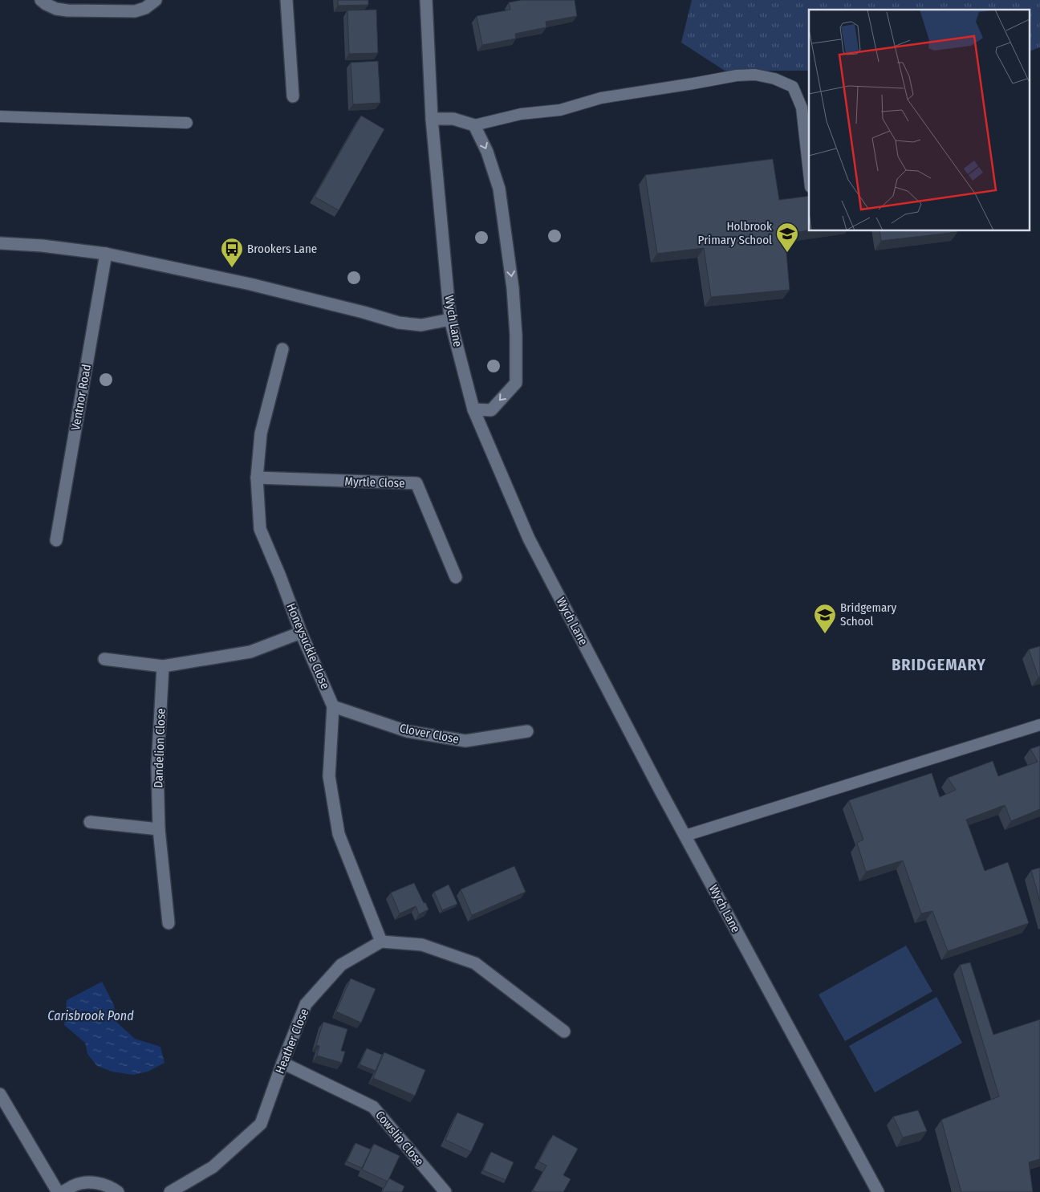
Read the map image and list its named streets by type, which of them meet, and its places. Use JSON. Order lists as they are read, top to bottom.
{
  "streets": {
    "street": [
      "Wych Lane",
      "Ventnor Road",
      "Myrtle Close",
      "Honeysuckle Close",
      "Clover Close",
      "Dandelion Close",
      "Heather Close",
      "Cowslip Close"
    ]
  },
  "crossings": [
    ["Myrtle Close", "Honeysuckle Close"],
    ["Honeysuckle Close", "Clover Close"],
    ["Honeysuckle Close", "Heather Close"],
    ["Heather Close", "Cowslip Close"]
  ],
  "districts": ["BRIDGEMARY"],
  "water": ["Carisbrook Pond"],
  "places": {
    "school or university": ["Holbrook Primary School", "Bridgemary School"],
    "bus stop": ["Brookers Lane"]
  }
}
